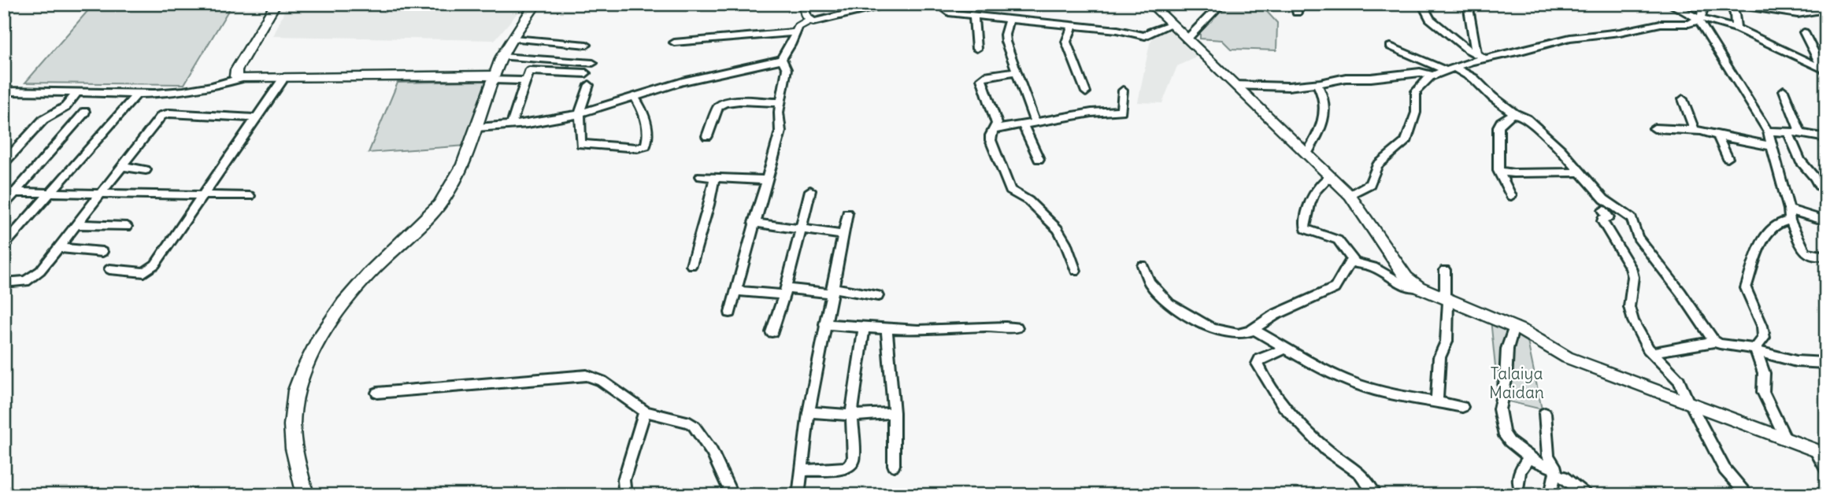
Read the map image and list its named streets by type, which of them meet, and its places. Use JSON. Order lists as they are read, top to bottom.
{
  "parks": ["Talaiya Maidan"]
}
